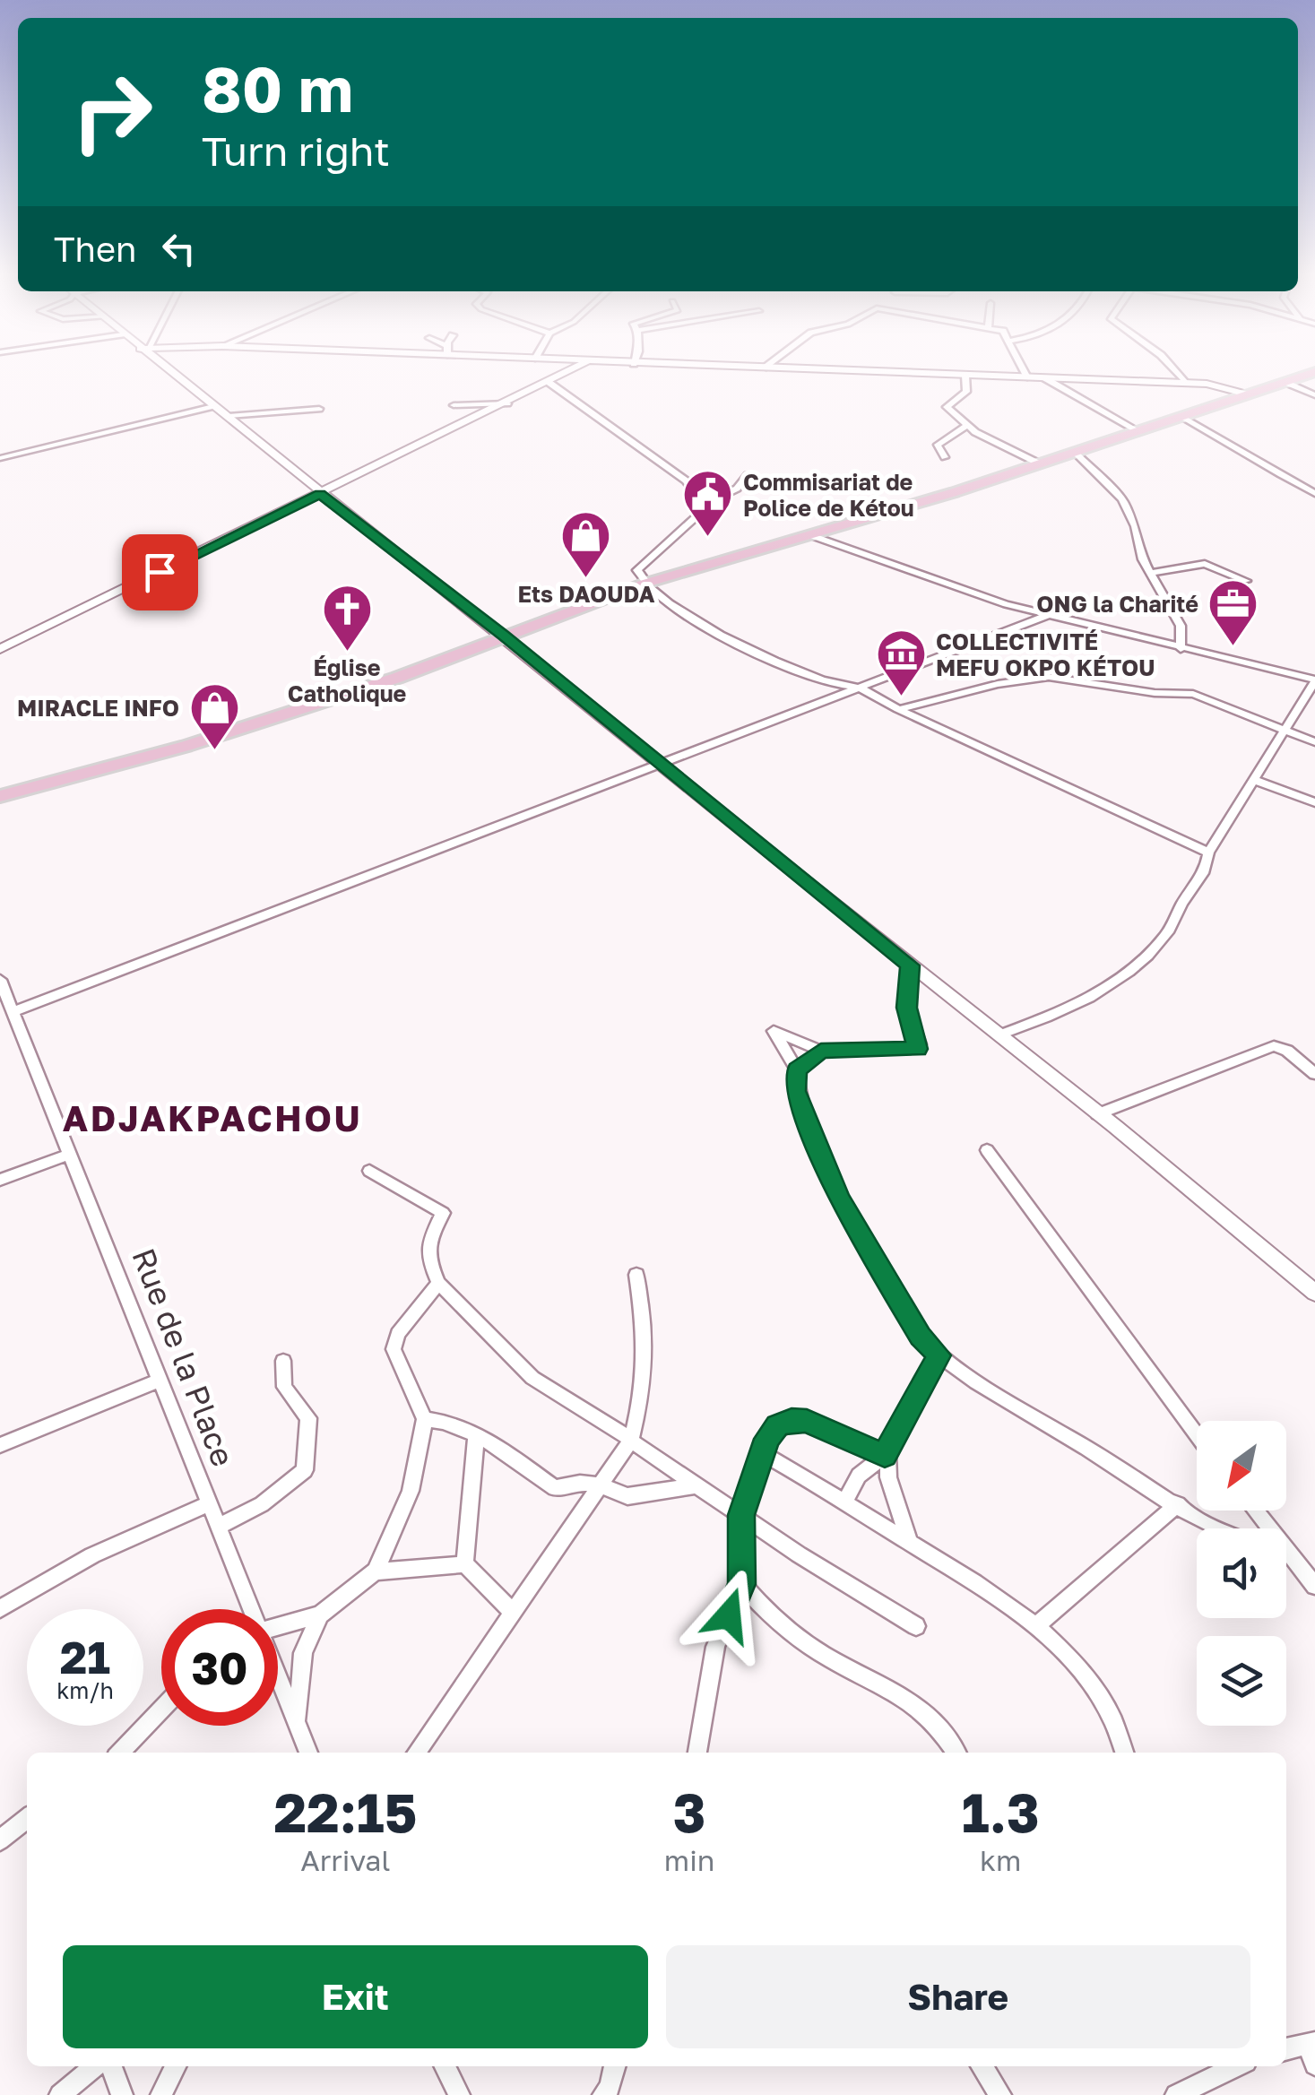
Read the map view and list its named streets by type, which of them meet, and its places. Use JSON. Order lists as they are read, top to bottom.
{
  "streets": {
    "street": ["Rue de la Place"]
  },
  "districts": ["ADJAKPACHOU"],
  "places": {
    "public building": ["Commisariat de Police de Kétou"],
    "shop": ["Ets DAOUDA", "MIRACLE INFO"],
    "office": ["ONG la Charité"],
    "church": ["Église Catholique"],
    "museum": ["COLLECTIVITÉ MEFU OKPO KÉTOU"]
  },
  "north": "bottom left",
  "page": {
    "turn": ["80 m", "Turn right"],
    "then": "Then",
    "speed": "21 km/h",
    "limit": "30",
    "eta": [
      "22:15",
      "Arrival",
      "3",
      "min",
      "1.3",
      "km"
    ],
    "buttons": ["Exit", "Share"]
  }
}
